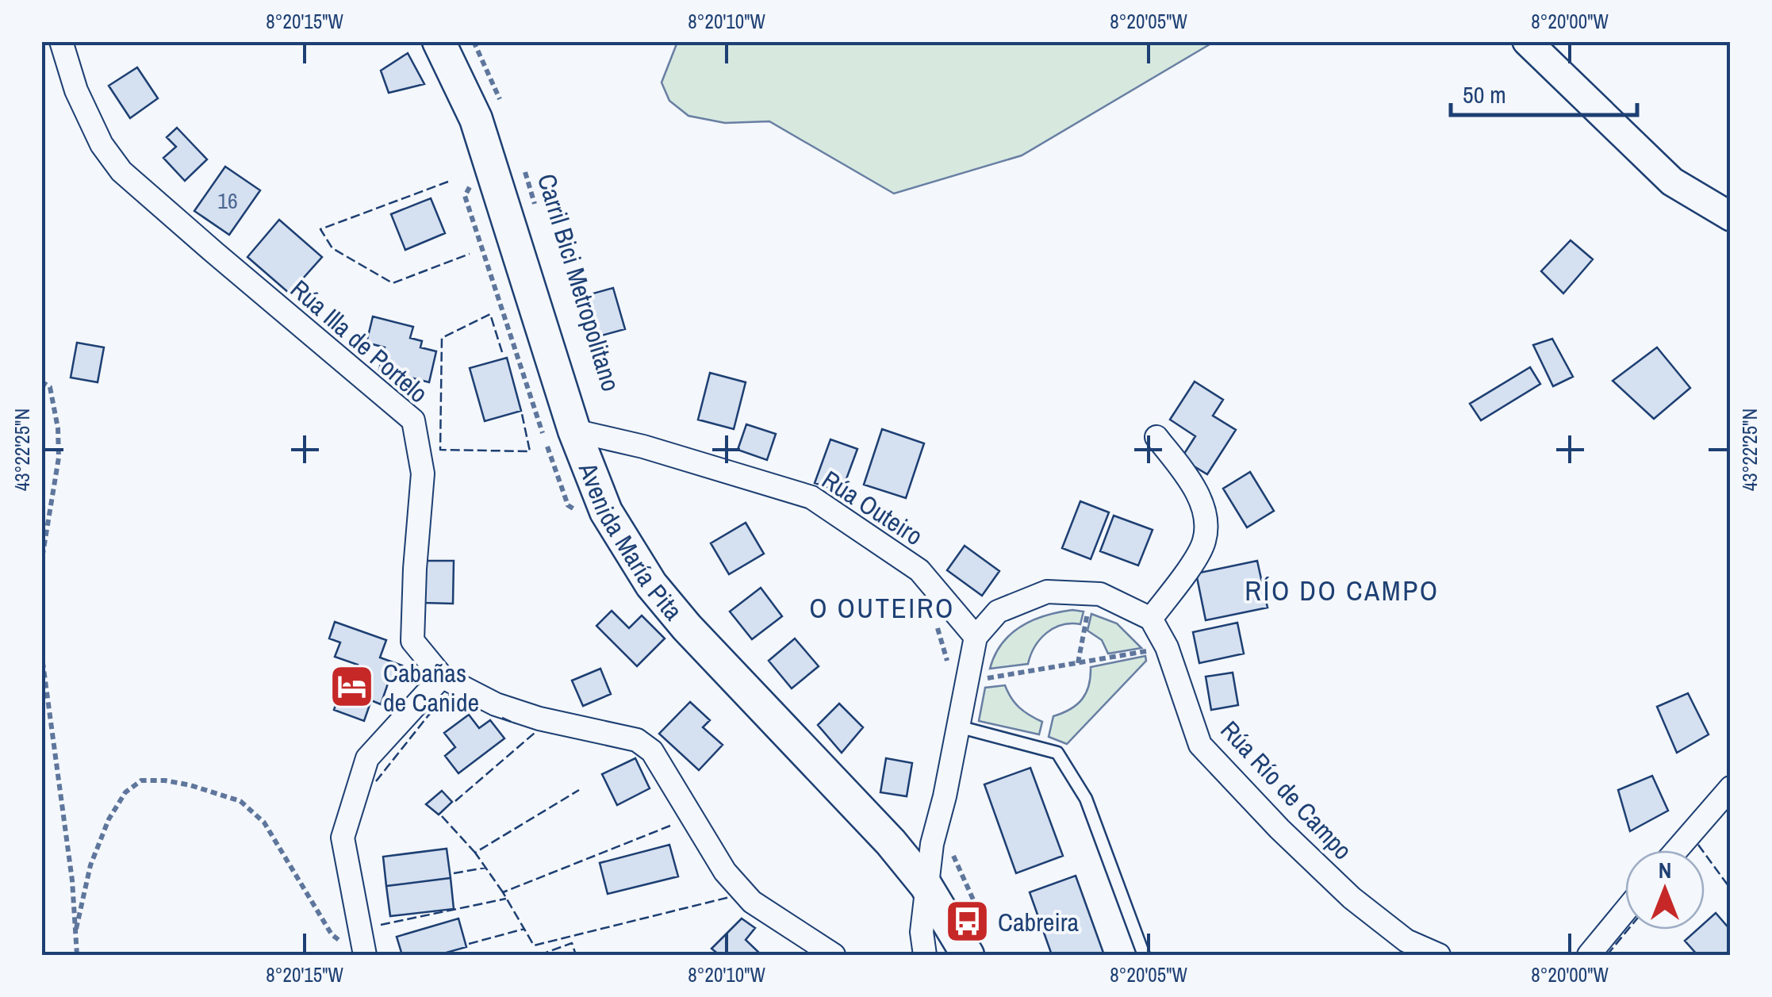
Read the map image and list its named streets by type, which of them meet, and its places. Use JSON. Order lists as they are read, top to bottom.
{
  "streets": {
    "main road": ["Avenida María Pita"],
    "street": ["Rúa Illa de Portelo", "Rúa Outeiro", "Rúa Río de Campo"],
    "path": ["Carril Bici Metropolitano"]
  },
  "crossings": [
    ["Rúa Outeiro", "Avenida María Pita"]
  ],
  "districts": ["RÍO DO CAMPO", "O OUTEIRO"],
  "places": {
    "hotel": ["Cabañas de Canide"],
    "bus stop": ["Cabreira"]
  },
  "house_numbers": ["16"],
  "scale_bar": "50 m",
  "north": "top",
  "coordinates": [
    "8°20'15\"W",
    "8°20'10\"W",
    "8°20'05\"W",
    "8°20'00\"W",
    "43°22'25\"N"
  ]
}
